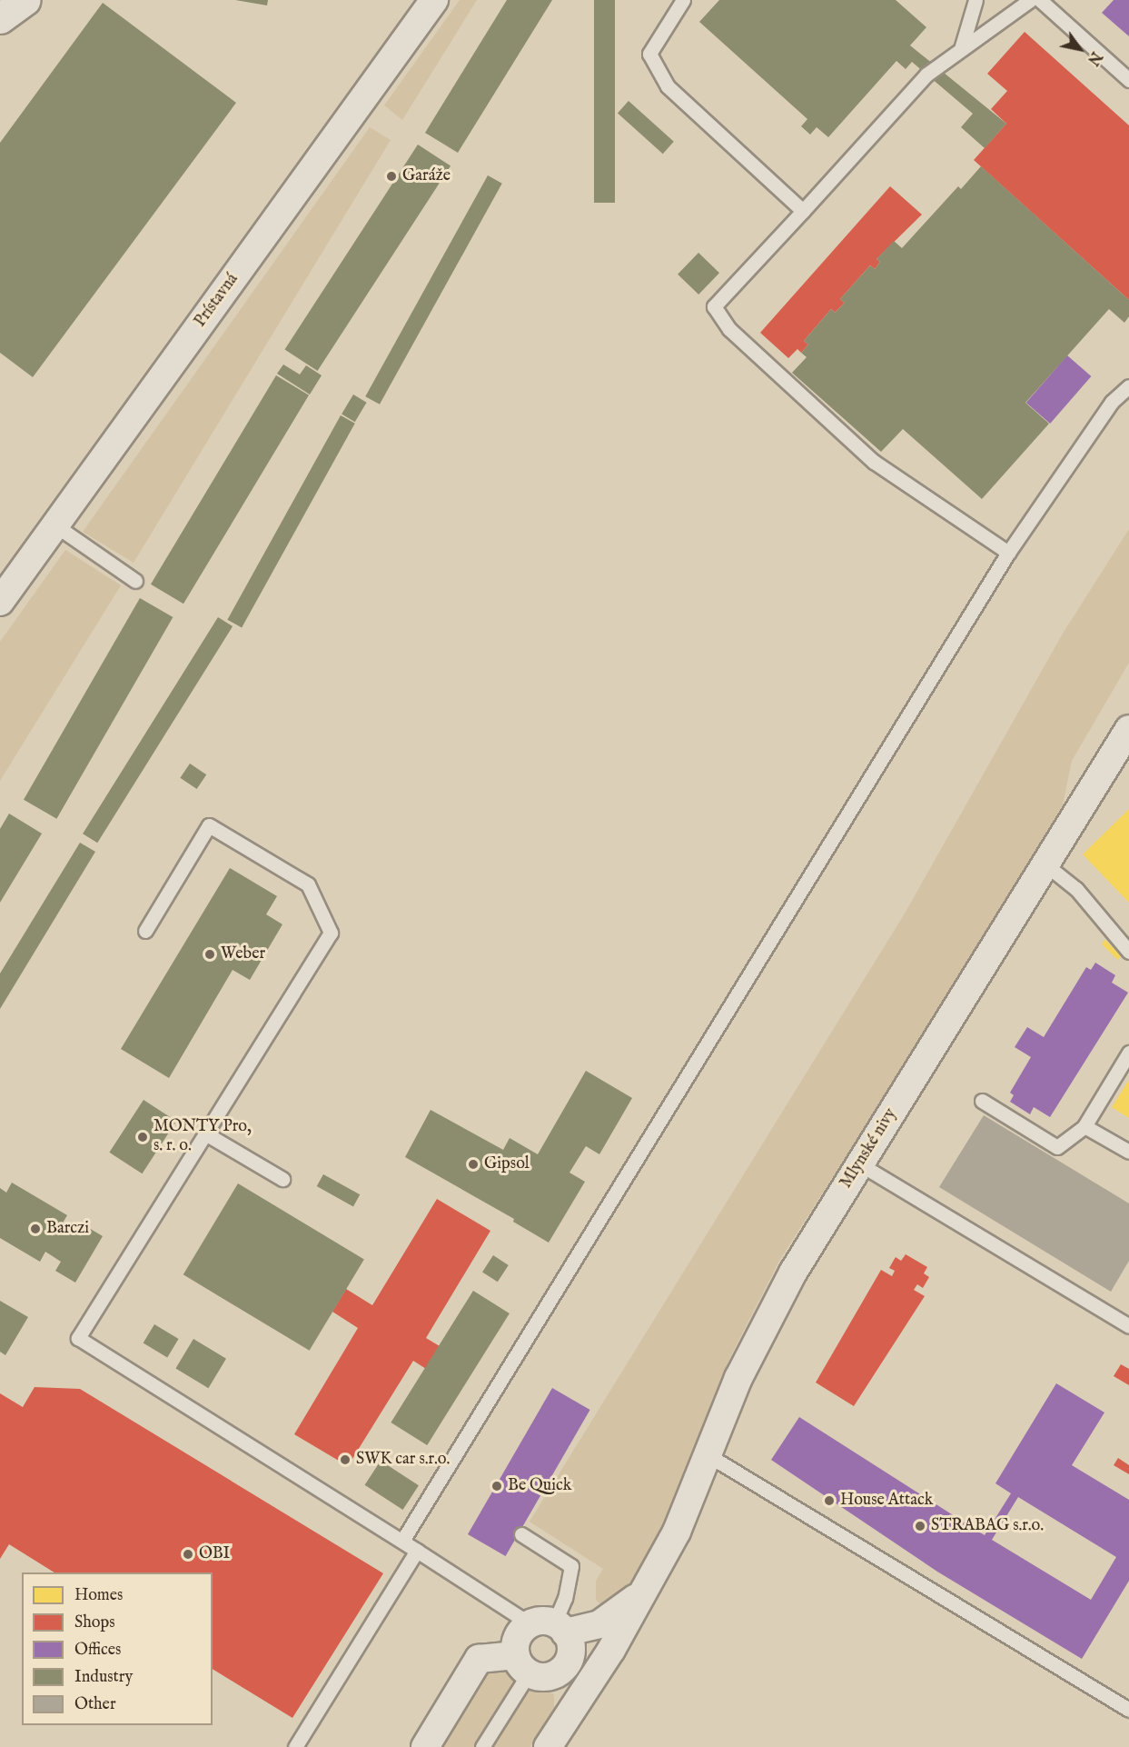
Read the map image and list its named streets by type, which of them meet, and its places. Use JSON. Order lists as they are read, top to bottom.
{
  "streets": {
    "street": ["Prístavná", "Mlynské nivy"]
  },
  "places": [
    "Garáže",
    "Weber",
    "MONTY Pro, s. r. o.",
    "Gipsol",
    "Barczi",
    "SWK car s.r.o.",
    "Be Quick",
    "House Attack",
    "STRABAG s.r.o.",
    "OBI"
  ],
  "legend": [
    "Homes",
    "Shops",
    "Offices",
    "Industry",
    "Other"
  ],
  "north": "bottom right"
}
